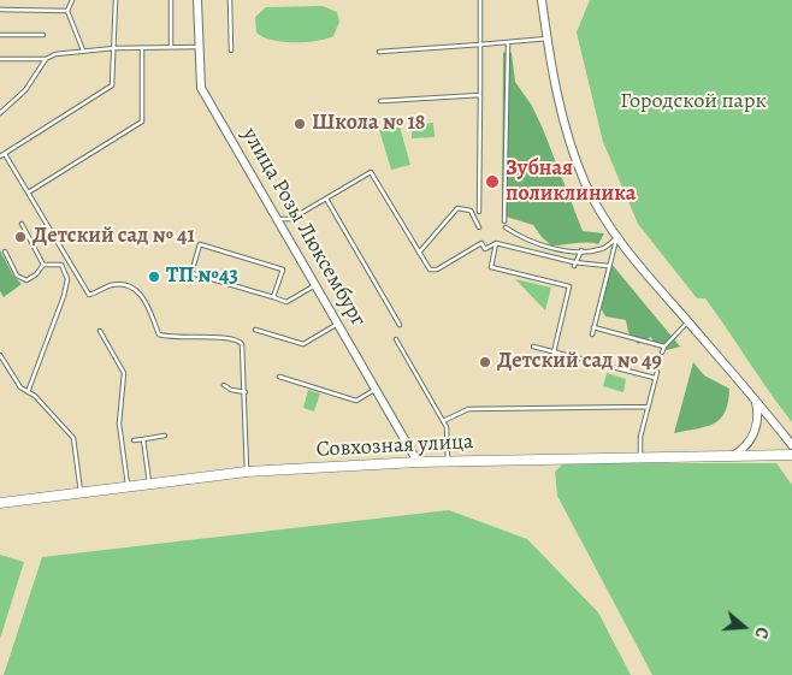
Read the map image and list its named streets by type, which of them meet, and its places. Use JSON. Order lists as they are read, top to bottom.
{
  "streets": {
    "main road": ["Совхозная улица"],
    "street": ["улица Розы Люксембург"]
  },
  "crossings": [
    ["улица Розы Люксембург", "Совхозная улица"]
  ],
  "parks": ["Городской парк"],
  "places": [
    "Школа № 18",
    "Зубная поликлиника",
    "Детский сад № 41",
    "ТП №43",
    "Детский сад № 49"
  ],
  "north": "right"
}
